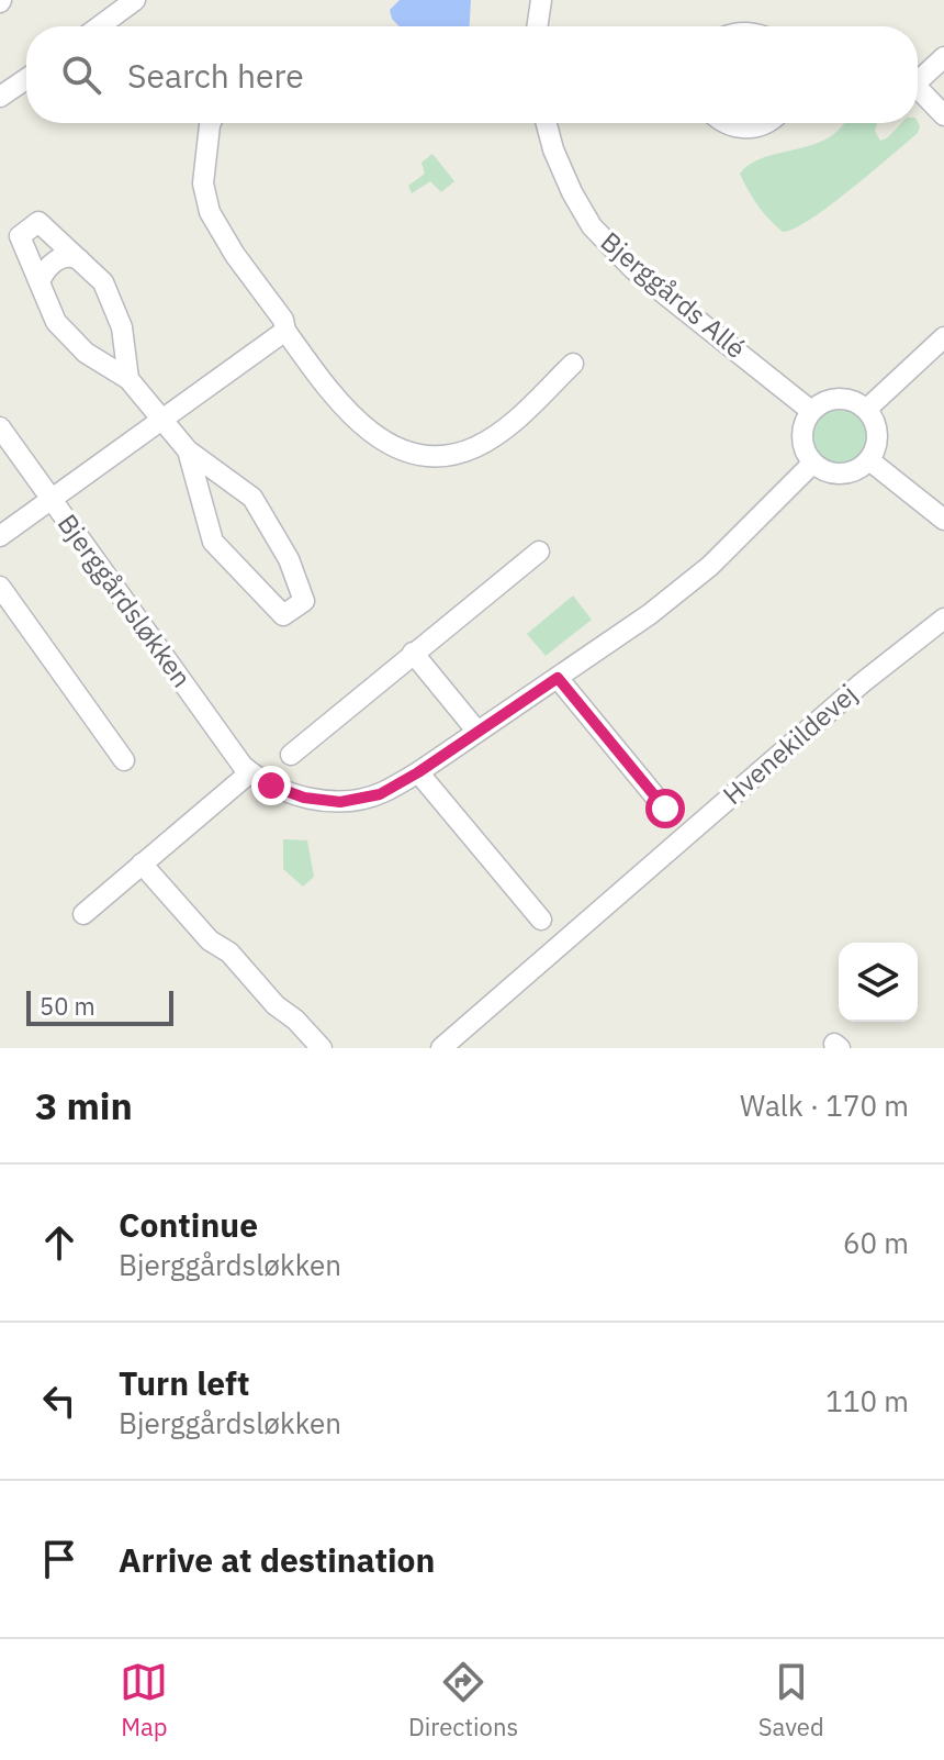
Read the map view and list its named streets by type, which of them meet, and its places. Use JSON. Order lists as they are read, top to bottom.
{
  "streets": {
    "street": ["Bjerggårds Allé", "Bjerggårdsløkken", "Hvenekildevej"]
  },
  "crossings": [
    ["Bjerggårds Allé", "Bjerggårdsløkken"]
  ],
  "scale_bar": "50 m",
  "page": {
    "search": "Search here",
    "scale": "50 m",
    "heading": ["3 min", "Walk · 170 m"],
    "list": [
      ["Continue", "Bjerggårdsløkken", "60 m"],
      ["Turn left", "Bjerggårdsløkken", "110 m"],
      "Arrive at destination"
    ],
    "nav": ["Map", "Directions", "Saved"]
  }
}
